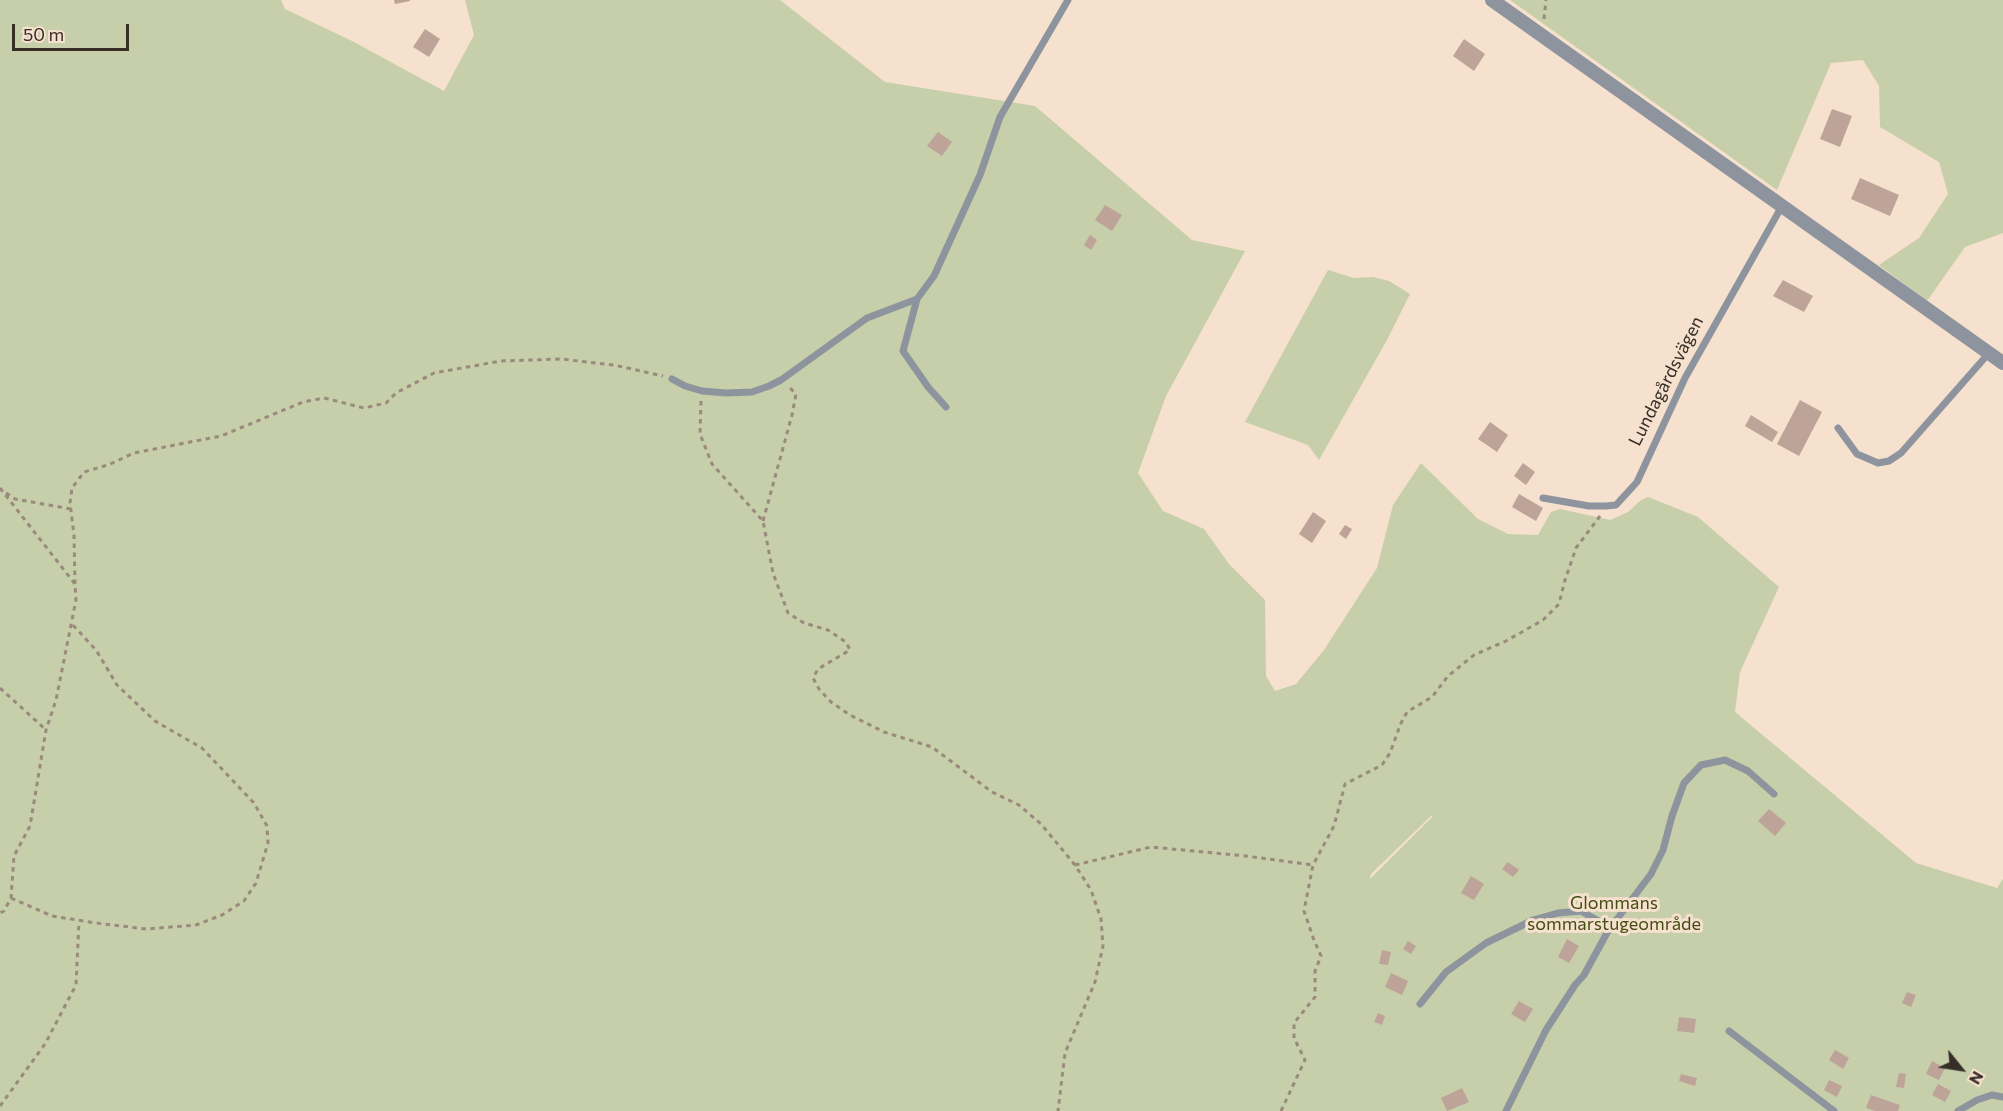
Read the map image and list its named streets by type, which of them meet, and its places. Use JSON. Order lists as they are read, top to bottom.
{
  "streets": {
    "lane": ["Lundagårdsvägen"]
  },
  "parks": ["Glommans sommarstugeområde"],
  "scale_bar": "50 m",
  "north": "bottom right"
}
